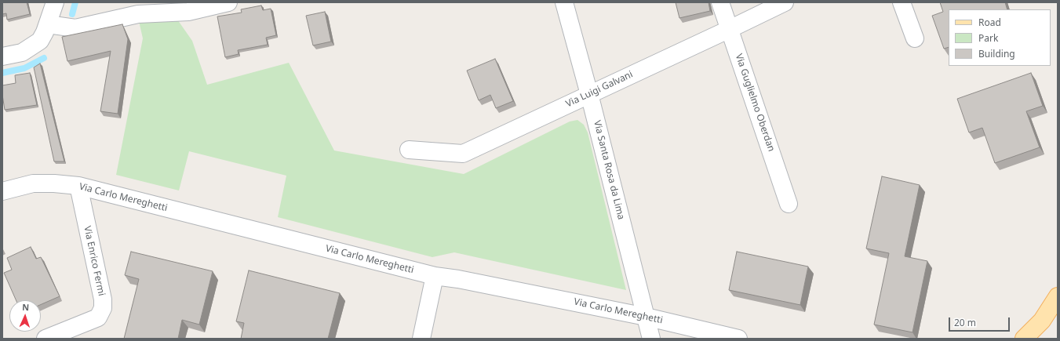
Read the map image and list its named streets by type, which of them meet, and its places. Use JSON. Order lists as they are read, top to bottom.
{
  "streets": {
    "street": [
      "Via Luigi Galvani",
      "Via Guglielmo Oberdan",
      "Via Santa Rosa da Lima",
      "Via Carlo Mereghetti",
      "Via Enrico Fermi"
    ]
  },
  "crossings": [
    ["Via Luigi Galvani", "Via Guglielmo Oberdan"],
    ["Via Luigi Galvani", "Via Santa Rosa da Lima"],
    ["Via Santa Rosa da Lima", "Via Carlo Mereghetti"],
    ["Via Carlo Mereghetti", "Via Enrico Fermi"]
  ],
  "legend": ["Road", "Park", "Building"],
  "scale_bar": "20 m",
  "north": "top"
}
